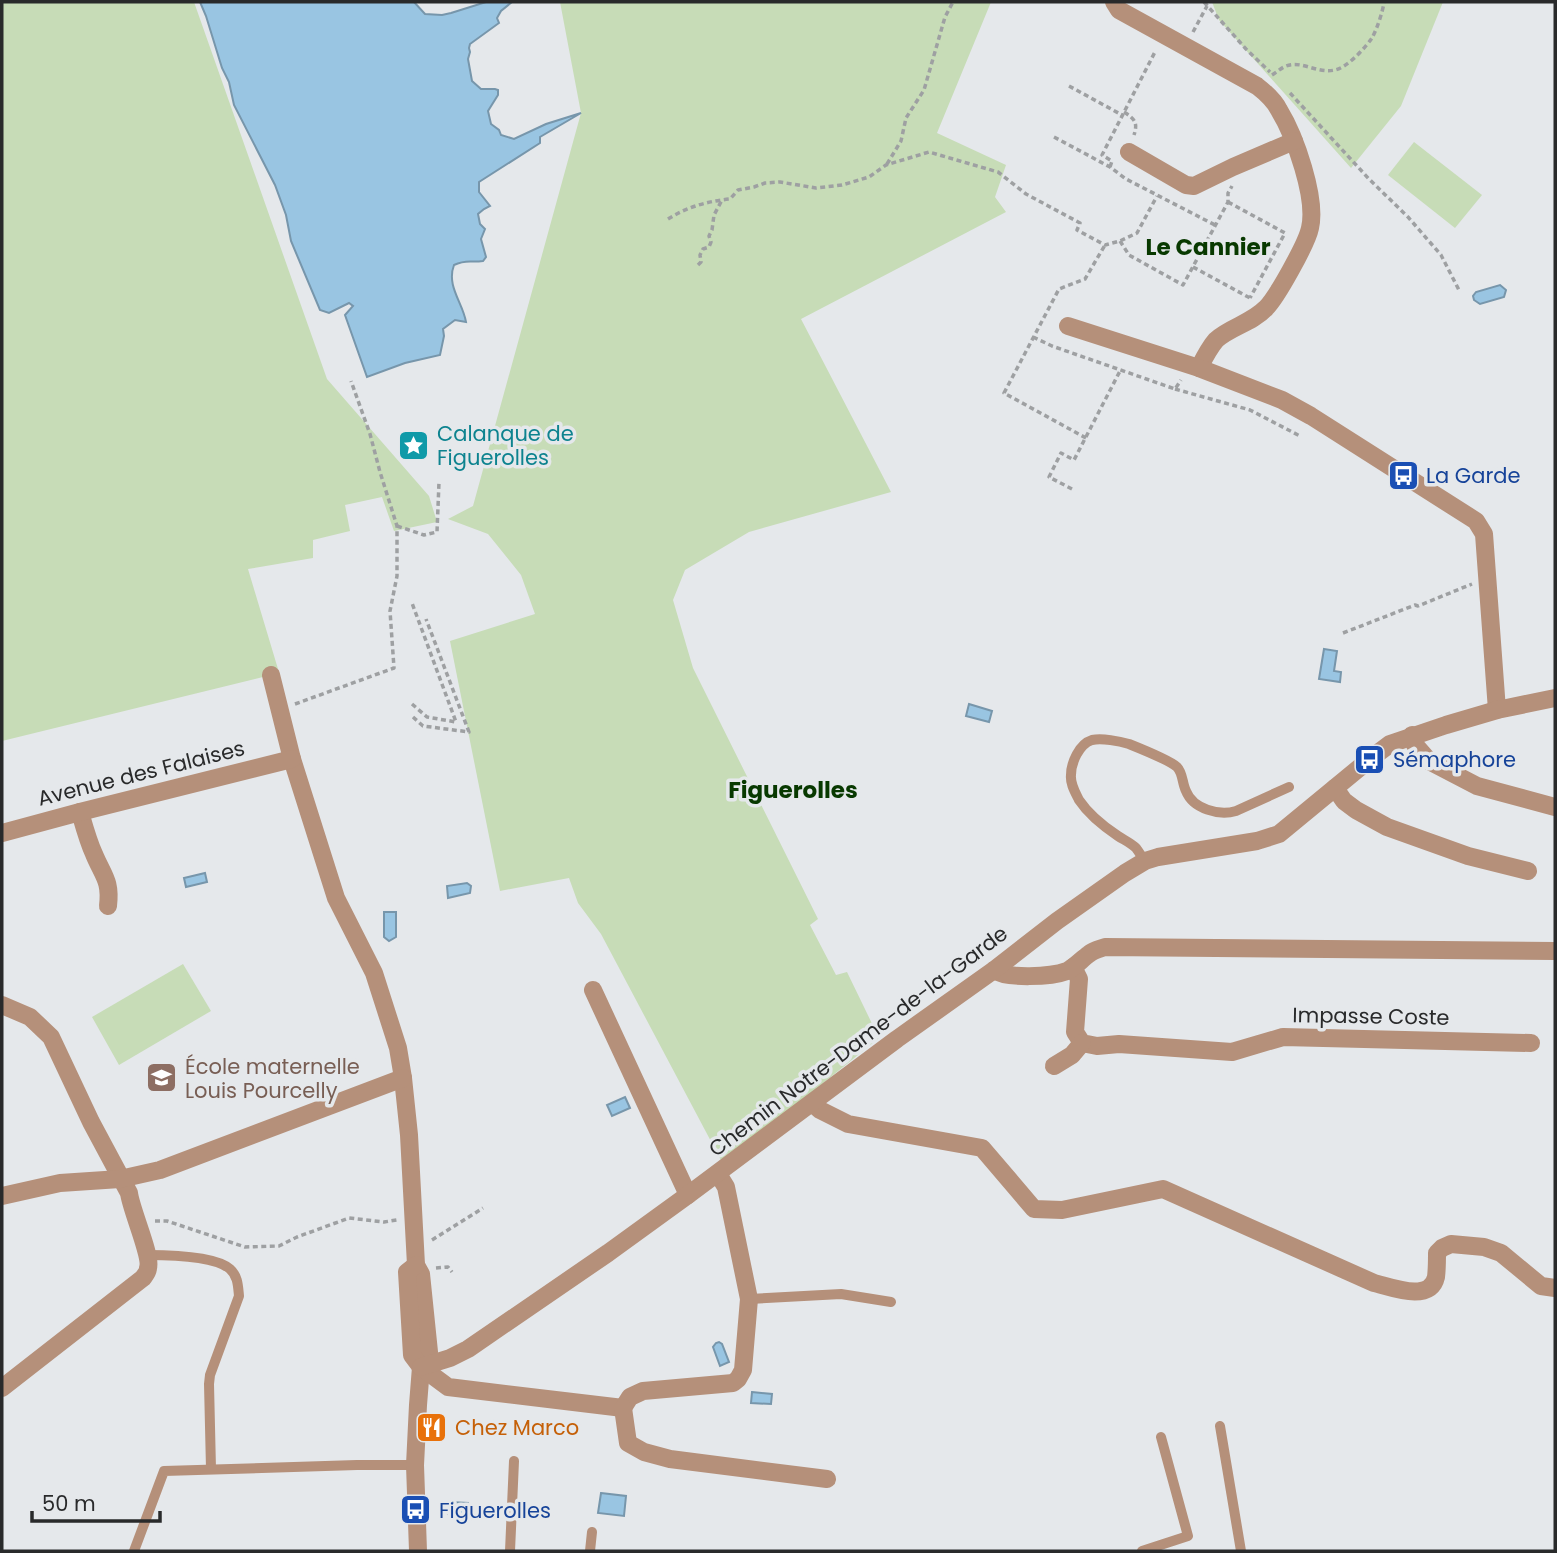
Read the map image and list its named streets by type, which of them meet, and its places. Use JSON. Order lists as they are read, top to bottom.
{
  "streets": {
    "street": ["Avenue des Falaises", "Impasse Coste", "Chemin Notre-Dame-de-la-Garde"]
  },
  "districts": ["Le Cannier", "Figuerolles"],
  "places": {
    "place": ["Calanque de Figuerolles"],
    "bus stop": ["La Garde", "Sémaphore", "Figuerolles"],
    "school or university": ["École maternelle Louis Pourcelly"],
    "restaurant": ["Chez Marco"]
  },
  "scale_bar": "50 m"
}
